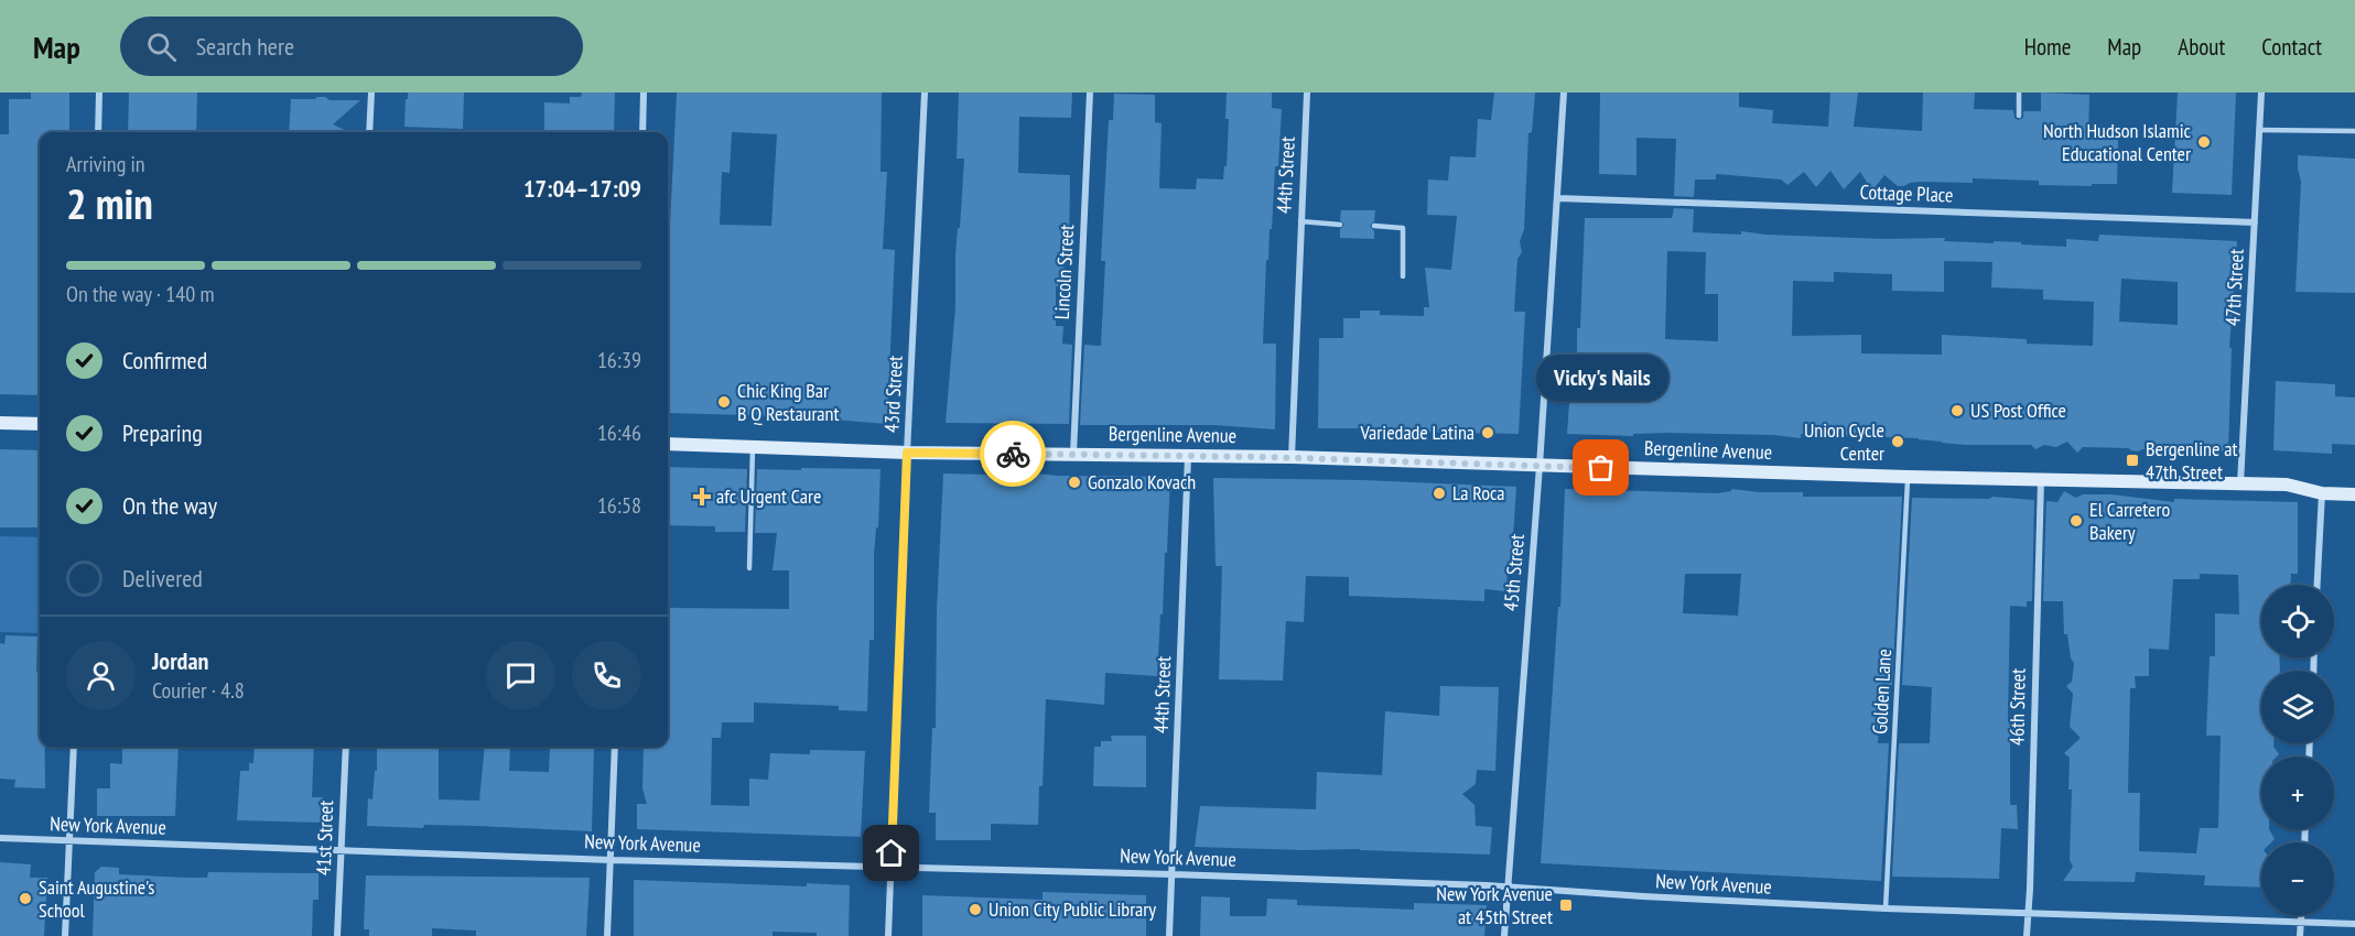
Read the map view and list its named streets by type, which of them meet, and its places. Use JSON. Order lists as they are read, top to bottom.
{
  "streets": {
    "street": [
      "44th Street",
      "Cottage Place",
      "Lincoln Street",
      "47th Street",
      "43rd Street",
      "Bergenline Avenue",
      "45th Street",
      "46th Street",
      "New York Avenue",
      "41st Street"
    ],
    "lane": ["Golden Lane"]
  },
  "crossings": [
    ["44th Street", "Bergenline Avenue"],
    ["44th Street", "New York Avenue"],
    ["Cottage Place", "47th Street"],
    ["Cottage Place", "45th Street"],
    ["Lincoln Street", "Bergenline Avenue"],
    ["47th Street", "Bergenline Avenue"],
    ["43rd Street", "Bergenline Avenue"],
    ["43rd Street", "New York Avenue"],
    ["Bergenline Avenue", "45th Street"],
    ["Bergenline Avenue", "Golden Lane"],
    ["Bergenline Avenue", "46th Street"],
    ["45th Street", "New York Avenue"],
    ["Golden Lane", "New York Avenue"],
    ["46th Street", "New York Avenue"],
    ["New York Avenue", "41st Street"]
  ],
  "places": {
    "other": [
      "North Hudson Islamic Educational Center",
      "Chic King Bar B Q Restaurant",
      "US Post Office",
      "Variedade Latina",
      "Union Cycle Center",
      "Vicky's Nails",
      "Gonzalo Kovach",
      "La Roca",
      "El Carretero Bakery",
      "Saint Augustine's School",
      "Union City Public Library"
    ],
    "transit": ["Bergenline at 47th Street", "New York Avenue at 45th Street"],
    "health": ["afc Urgent Care"]
  },
  "page": {
    "header": "Map",
    "search": "Search here",
    "nav": [
      "Home",
      "Map",
      "About",
      "Contact"
    ],
    "heading": ["2 min", "Arriving in", "17:04–17:09"],
    "panel": ["Jordan", "Courier · 4.8"],
    "bar": "On the way · 140 m",
    "list": [
      ["Confirmed", "16:39"],
      ["Preparing", "16:46"],
      ["On the way", "16:58"],
      "Delivered"
    ],
    "bubble": "Vicky's Nails",
    "map_buttons": ["+", "−"]
  }
}
